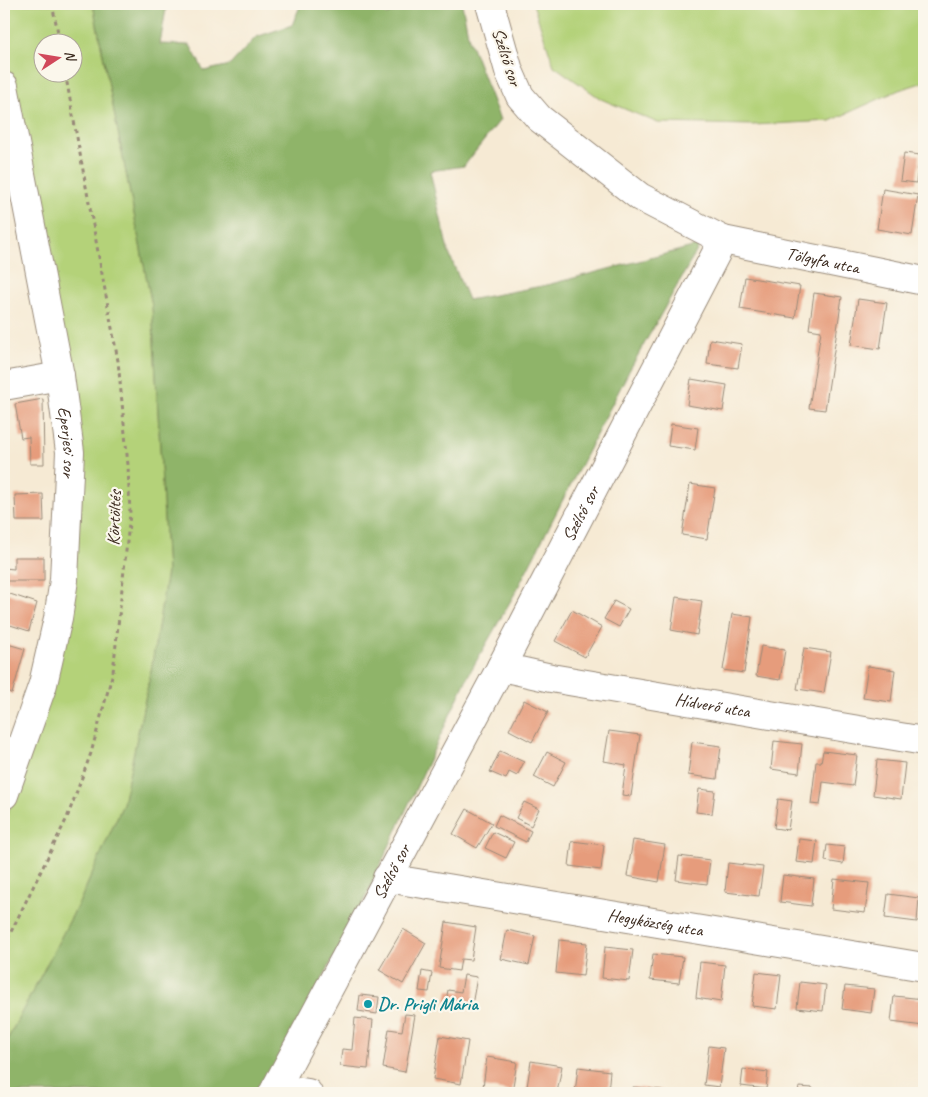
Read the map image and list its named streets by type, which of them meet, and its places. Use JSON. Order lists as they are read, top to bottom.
{
  "streets": {
    "street": [
      "Szélső sor",
      "Tölgyfa utca",
      "Eperjesi sor",
      "Hídverő utca",
      "Hegyközség utca"
    ],
    "path": ["Körtöltés"]
  },
  "crossings": [
    ["Szélső sor", "Tölgyfa utca"],
    ["Szélső sor", "Hídverő utca"],
    ["Szélső sor", "Hegyközség utca"]
  ],
  "places": ["Dr. Prigli Mária"],
  "north": "right"
}
